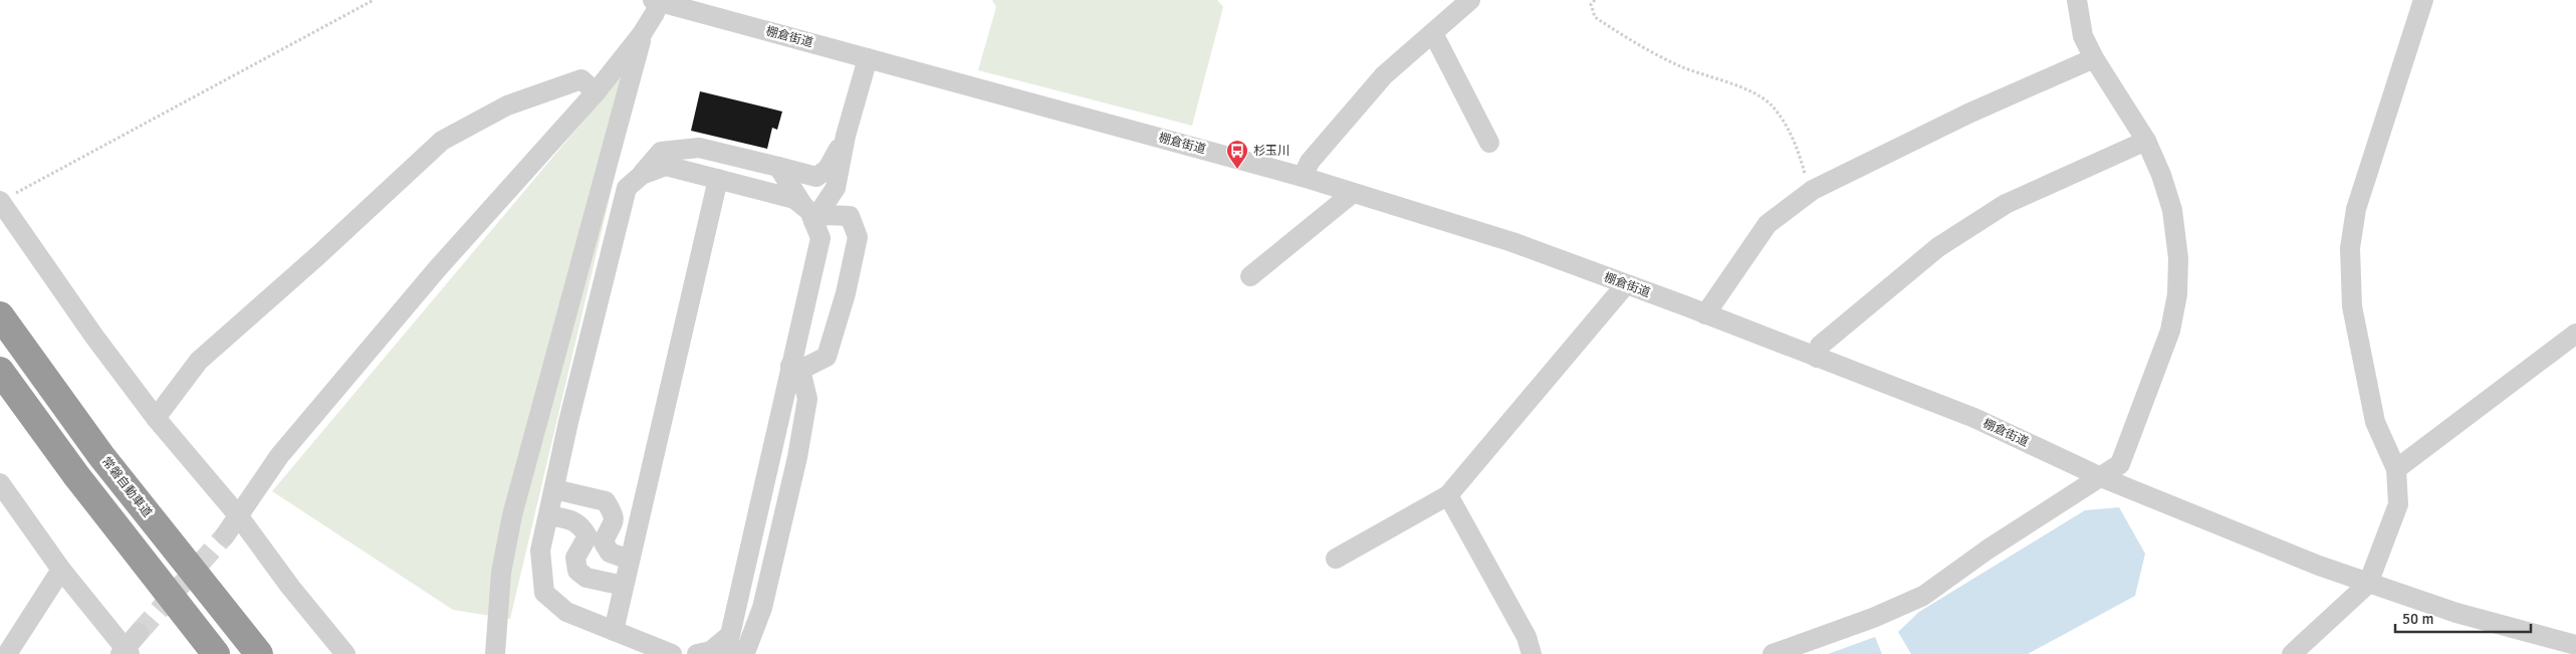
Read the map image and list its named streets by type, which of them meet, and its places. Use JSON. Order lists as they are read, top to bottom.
{
  "streets": {
    "highway": ["常磐自動車道"],
    "street": ["棚倉街道"]
  },
  "places": {
    "bus stop": ["杉玉川"]
  },
  "scale_bar": "50 m"
}
